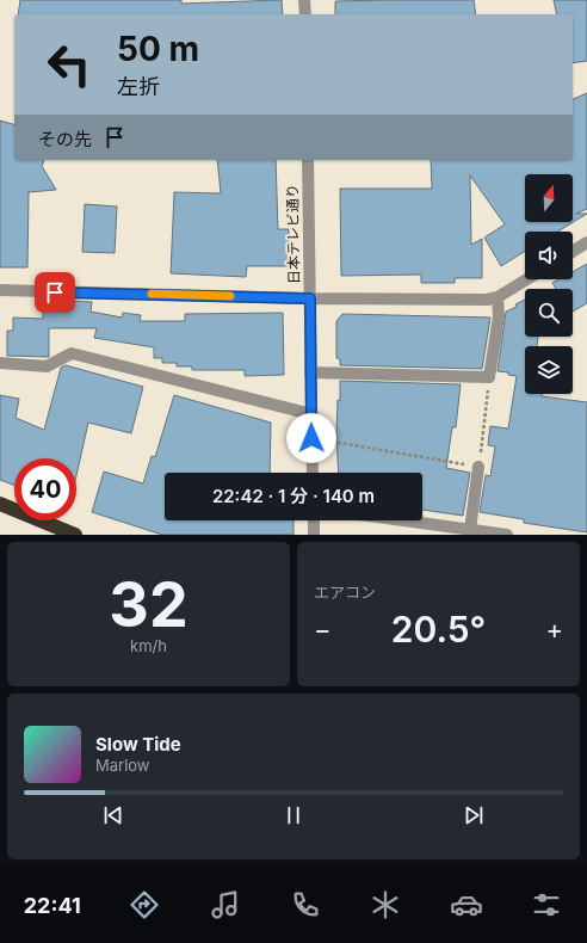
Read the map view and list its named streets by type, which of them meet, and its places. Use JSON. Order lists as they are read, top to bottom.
{
  "streets": {
    "street": ["日本テレビ通り"]
  },
  "north": "top",
  "page": {
    "turn": ["50 m", "左折"],
    "then": "その先",
    "limit": "40",
    "trip": "22:42 · 1 分 · 140 m",
    "tile": [
      ["32", "km/h"],
      "エアコン"
    ],
    "heat": ["−", "20.5°", "+"],
    "song": ["Slow Tide", "Marlow"],
    "tabs": "22:41"
  }
}
